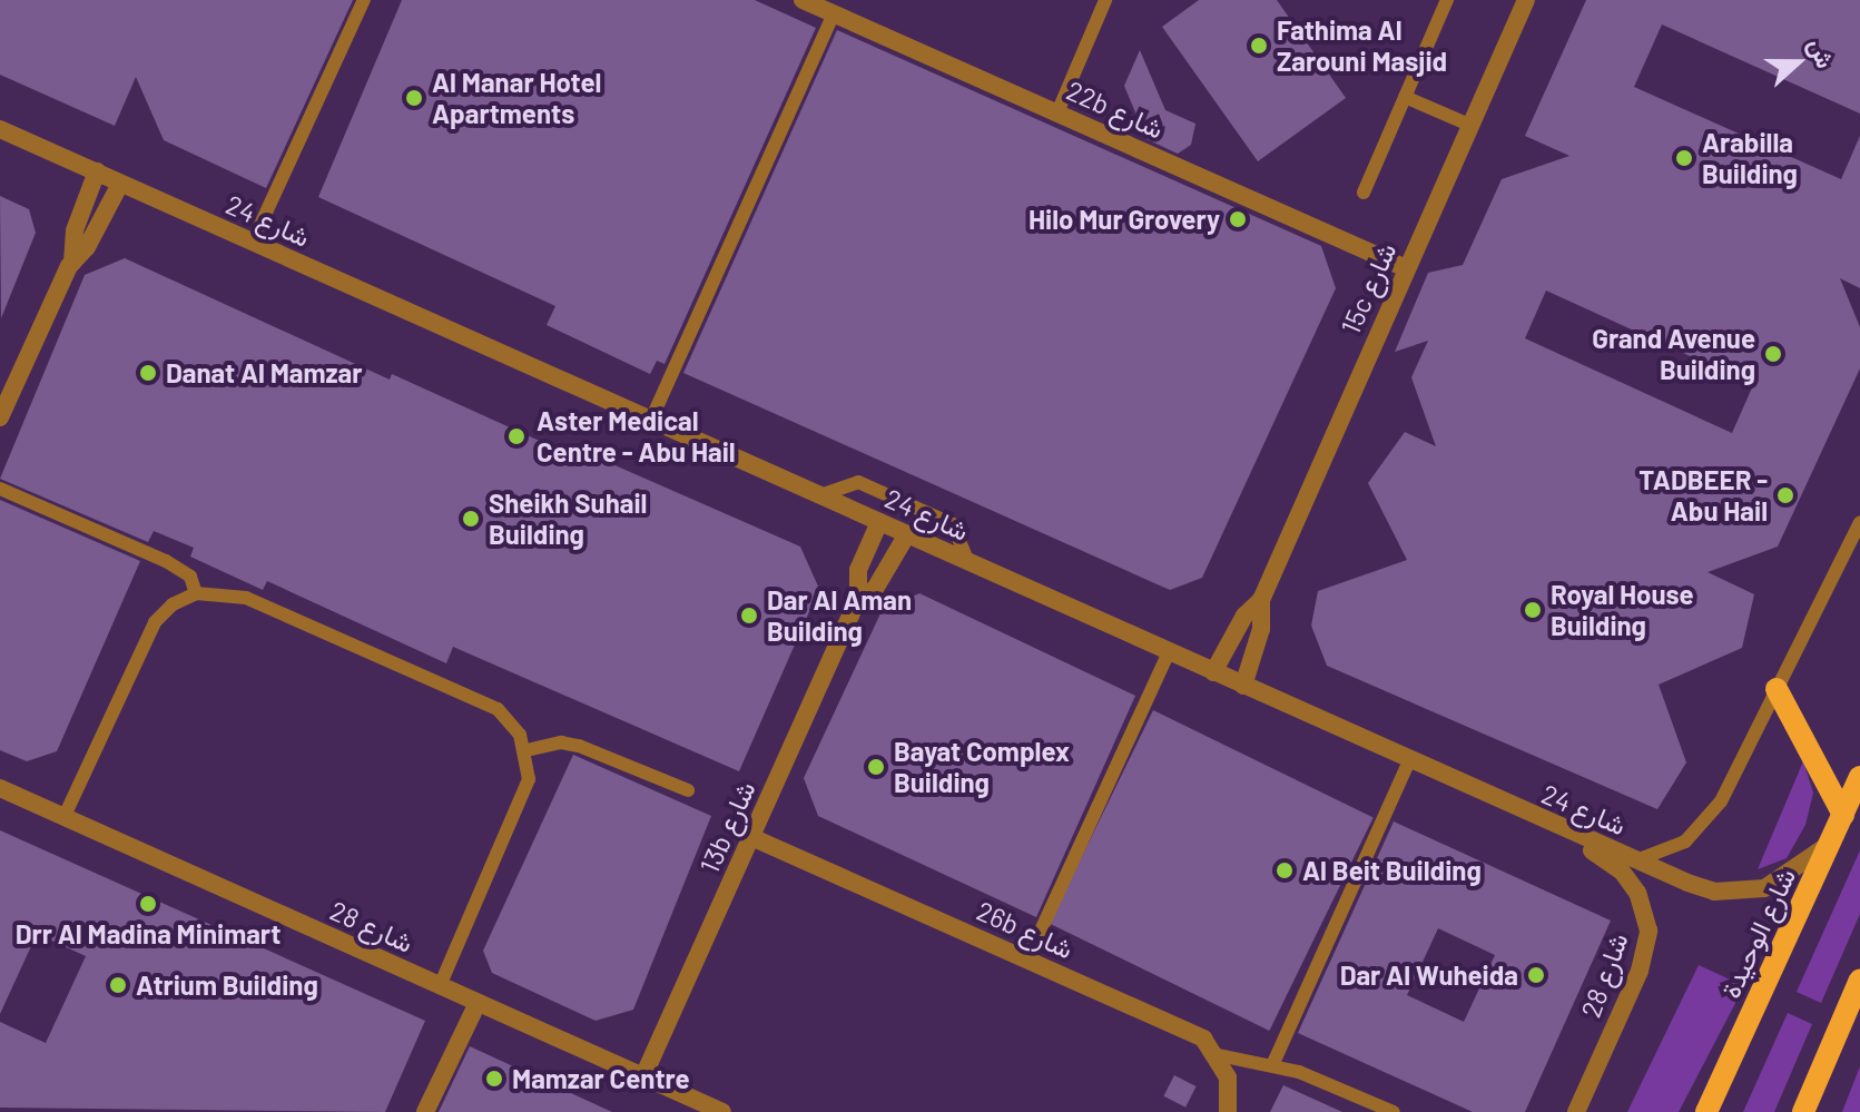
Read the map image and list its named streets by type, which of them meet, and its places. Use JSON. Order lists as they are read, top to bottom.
{
  "streets": {
    "main road": ["شارع الوحيدة"],
    "street": [
      "22b شارع",
      "شارع 24",
      "15c شارع",
      "13b شارع",
      "شارع 28",
      "26b شارع"
    ]
  },
  "crossings": [
    ["22b شارع", "15c شارع"],
    ["شارع 24", "15c شارع"],
    ["شارع 24", "13b شارع"],
    ["شارع 24", "شارع 28"],
    ["شارع 24", "شارع الوحيدة"],
    ["13b شارع", "شارع 28"],
    ["13b شارع", "26b شارع"]
  ],
  "places": [
    "Fathima Al Zarouni Masjid",
    "Al Manar Hotel Apartments",
    "Arabilla Building",
    "Hilo Mur Grovery",
    "Grand Avenue Building",
    "Danat Al Mamzar",
    "Aster Medical Centre - Abu Hail",
    "TADBEER - Abu Hail",
    "Sheikh Suhail Building",
    "Royal House Building",
    "Dar Al Aman Building",
    "Bayat Complex Building",
    "Al Beit Building",
    "Drr Al Madina Minimart",
    "Dar Al Wuheida",
    "Atrium Building",
    "Mamzar Centre"
  ],
  "north": "right"
}
